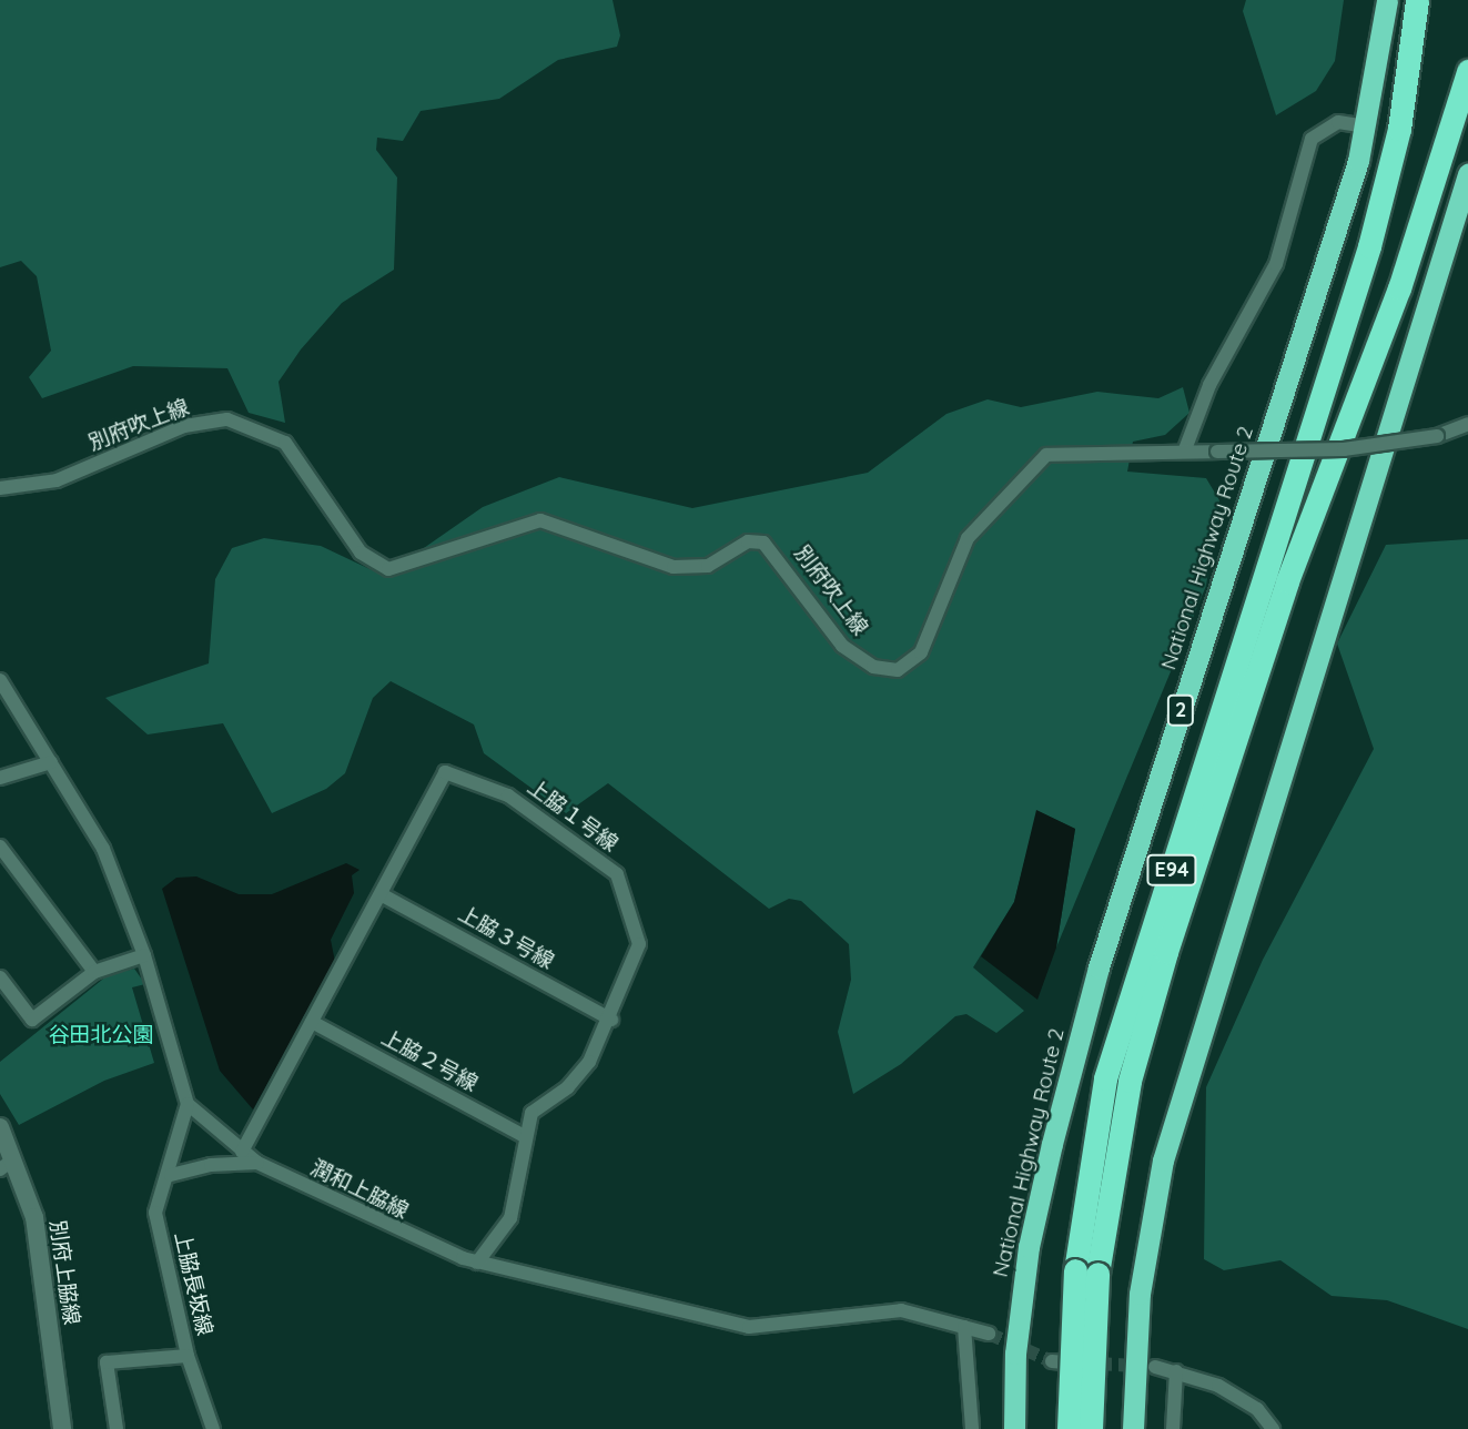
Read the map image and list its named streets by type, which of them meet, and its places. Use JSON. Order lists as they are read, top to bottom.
{
  "streets": {
    "highway": ["National Highway Route 2", "2", "E94"],
    "street": [
      "別府吹上線",
      "上脇１号線",
      "上脇３号線",
      "上脇２号線",
      "潤和上脇線",
      "別府上脇線",
      "上脇長坂線"
    ]
  },
  "crossings": [
    ["上脇１号線", "上脇３号線"],
    ["上脇１号線", "上脇２号線"],
    ["上脇１号線", "潤和上脇線"],
    ["潤和上脇線", "上脇長坂線"]
  ],
  "parks": ["谷田北公園"]
}
